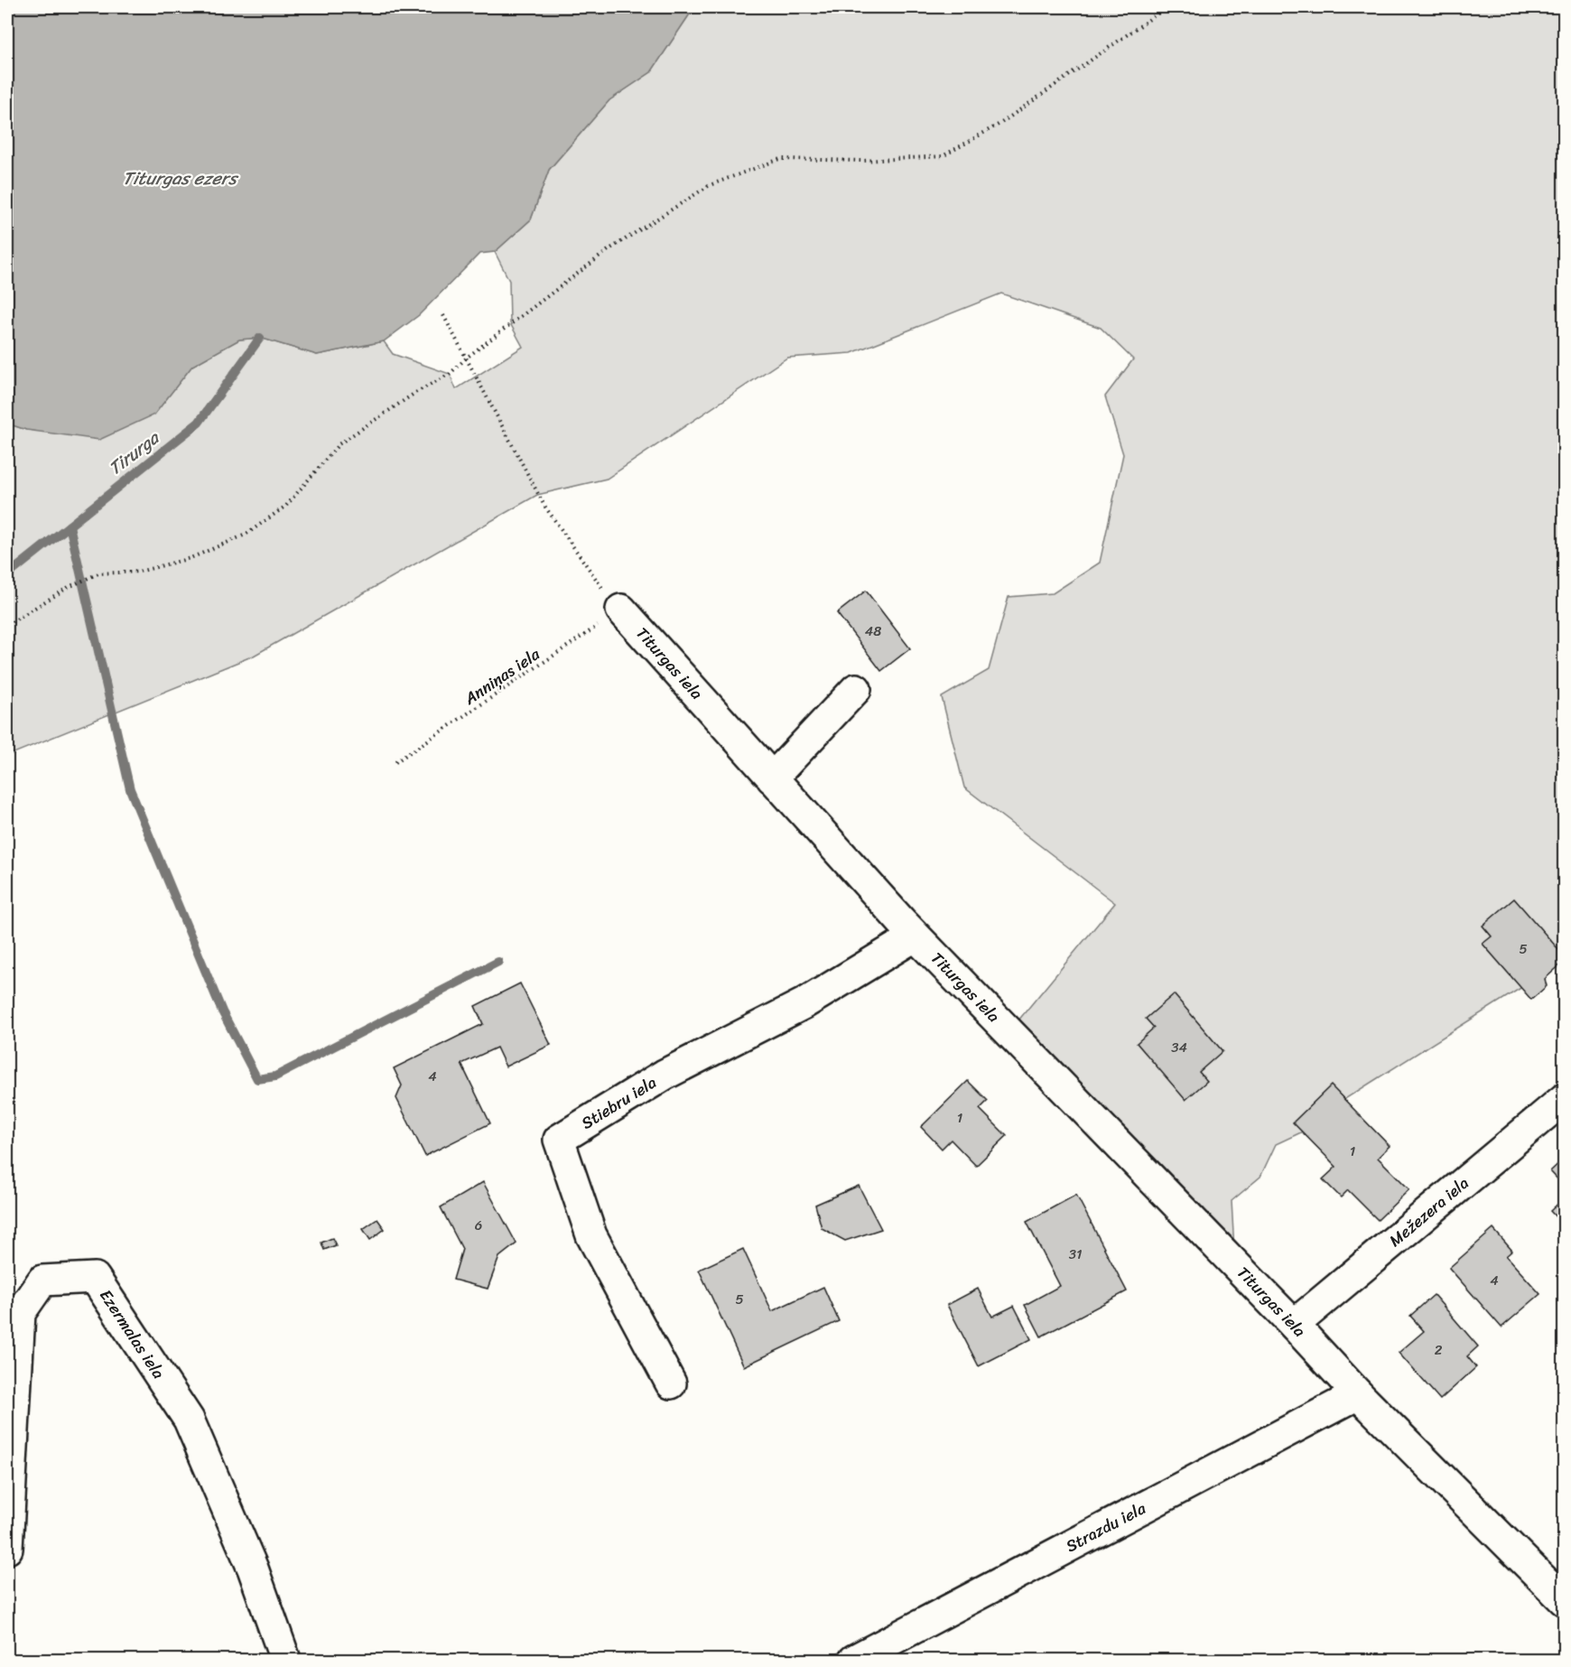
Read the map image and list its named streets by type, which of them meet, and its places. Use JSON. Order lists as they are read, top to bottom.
{
  "streets": {
    "street": [
      "Titurgas iela",
      "Stiebru iela",
      "Mežezera iela",
      "Ezermalas iela",
      "Strazdu iela"
    ],
    "path": ["Anniņas iela"]
  },
  "crossings": [
    ["Titurgas iela", "Anniņas iela"],
    ["Titurgas iela", "Stiebru iela"],
    ["Titurgas iela", "Mežezera iela"],
    ["Titurgas iela", "Strazdu iela"]
  ],
  "water": ["Titurgas ezers", "Tirurga"],
  "house_numbers": [
    "48",
    "5",
    "34",
    "4",
    "1",
    "1",
    "6",
    "31",
    "4",
    "5",
    "2"
  ]
}
